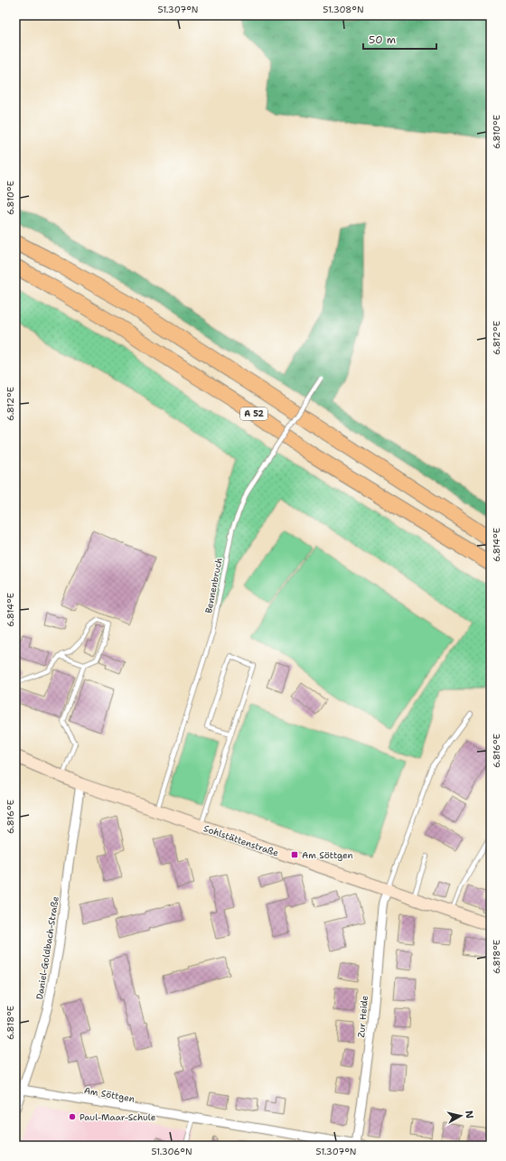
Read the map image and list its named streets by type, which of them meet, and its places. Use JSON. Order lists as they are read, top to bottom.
{
  "streets": {
    "highway": ["A 52"],
    "street": [
      "Sohlstättenstraße",
      "Daniel-Goldbach-Straße",
      "Zur Heide",
      "Am Söttgen"
    ],
    "lane": ["Bennenbruch"]
  },
  "crossings": [
    ["Bennenbruch", "Sohlstättenstraße"],
    ["Sohlstättenstraße", "Daniel-Goldbach-Straße"],
    ["Sohlstättenstraße", "Zur Heide"],
    ["Daniel-Goldbach-Straße", "Am Söttgen"],
    ["Zur Heide", "Am Söttgen"]
  ],
  "places": {
    "transit": ["Am Söttgen"],
    "other": ["Paul-Maar-Schule"]
  },
  "scale_bar": "50 m",
  "north": "right",
  "coordinates": [
    "51.307°N",
    "51.308°N",
    "6.810°E",
    "6.812°E",
    "6.814°E",
    "6.816°E",
    "6.818°E",
    "51.306°N"
  ]
}
